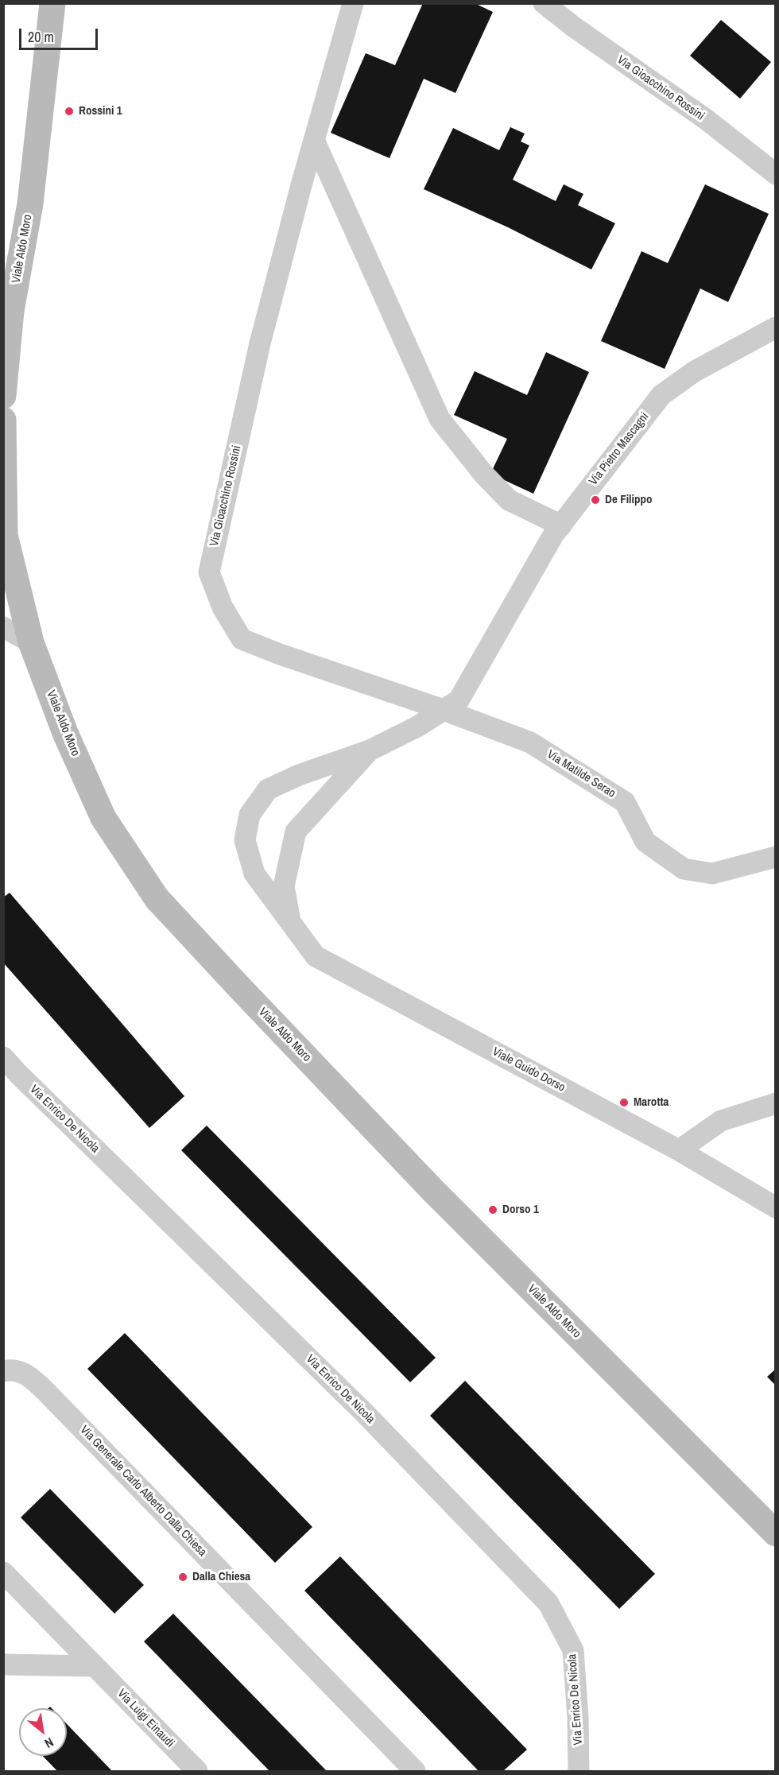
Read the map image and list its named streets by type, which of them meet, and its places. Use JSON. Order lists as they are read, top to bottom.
{
  "streets": {
    "street": [
      "Via Gioacchino Rossini",
      "Viale Aldo Moro",
      "Via Pietro Mascagni",
      "Via Matilde Serao",
      "Viale Guido Dorso",
      "Via Enrico De Nicola",
      "Via Generale Carlo Alberto Dalla Chiesa",
      "Via Luigi Einaudi"
    ]
  },
  "crossings": [
    ["Via Gioacchino Rossini", "Via Pietro Mascagni"],
    ["Via Gioacchino Rossini", "Via Matilde Serao"],
    ["Via Gioacchino Rossini", "Viale Guido Dorso"],
    ["Via Pietro Mascagni", "Via Matilde Serao"],
    ["Via Pietro Mascagni", "Viale Guido Dorso"],
    ["Via Matilde Serao", "Viale Guido Dorso"]
  ],
  "places": [
    "Rossini 1",
    "De Filippo",
    "Marotta",
    "Dorso 1",
    "Dalla Chiesa"
  ],
  "scale_bar": "20 m",
  "north": "bottom right"
}
